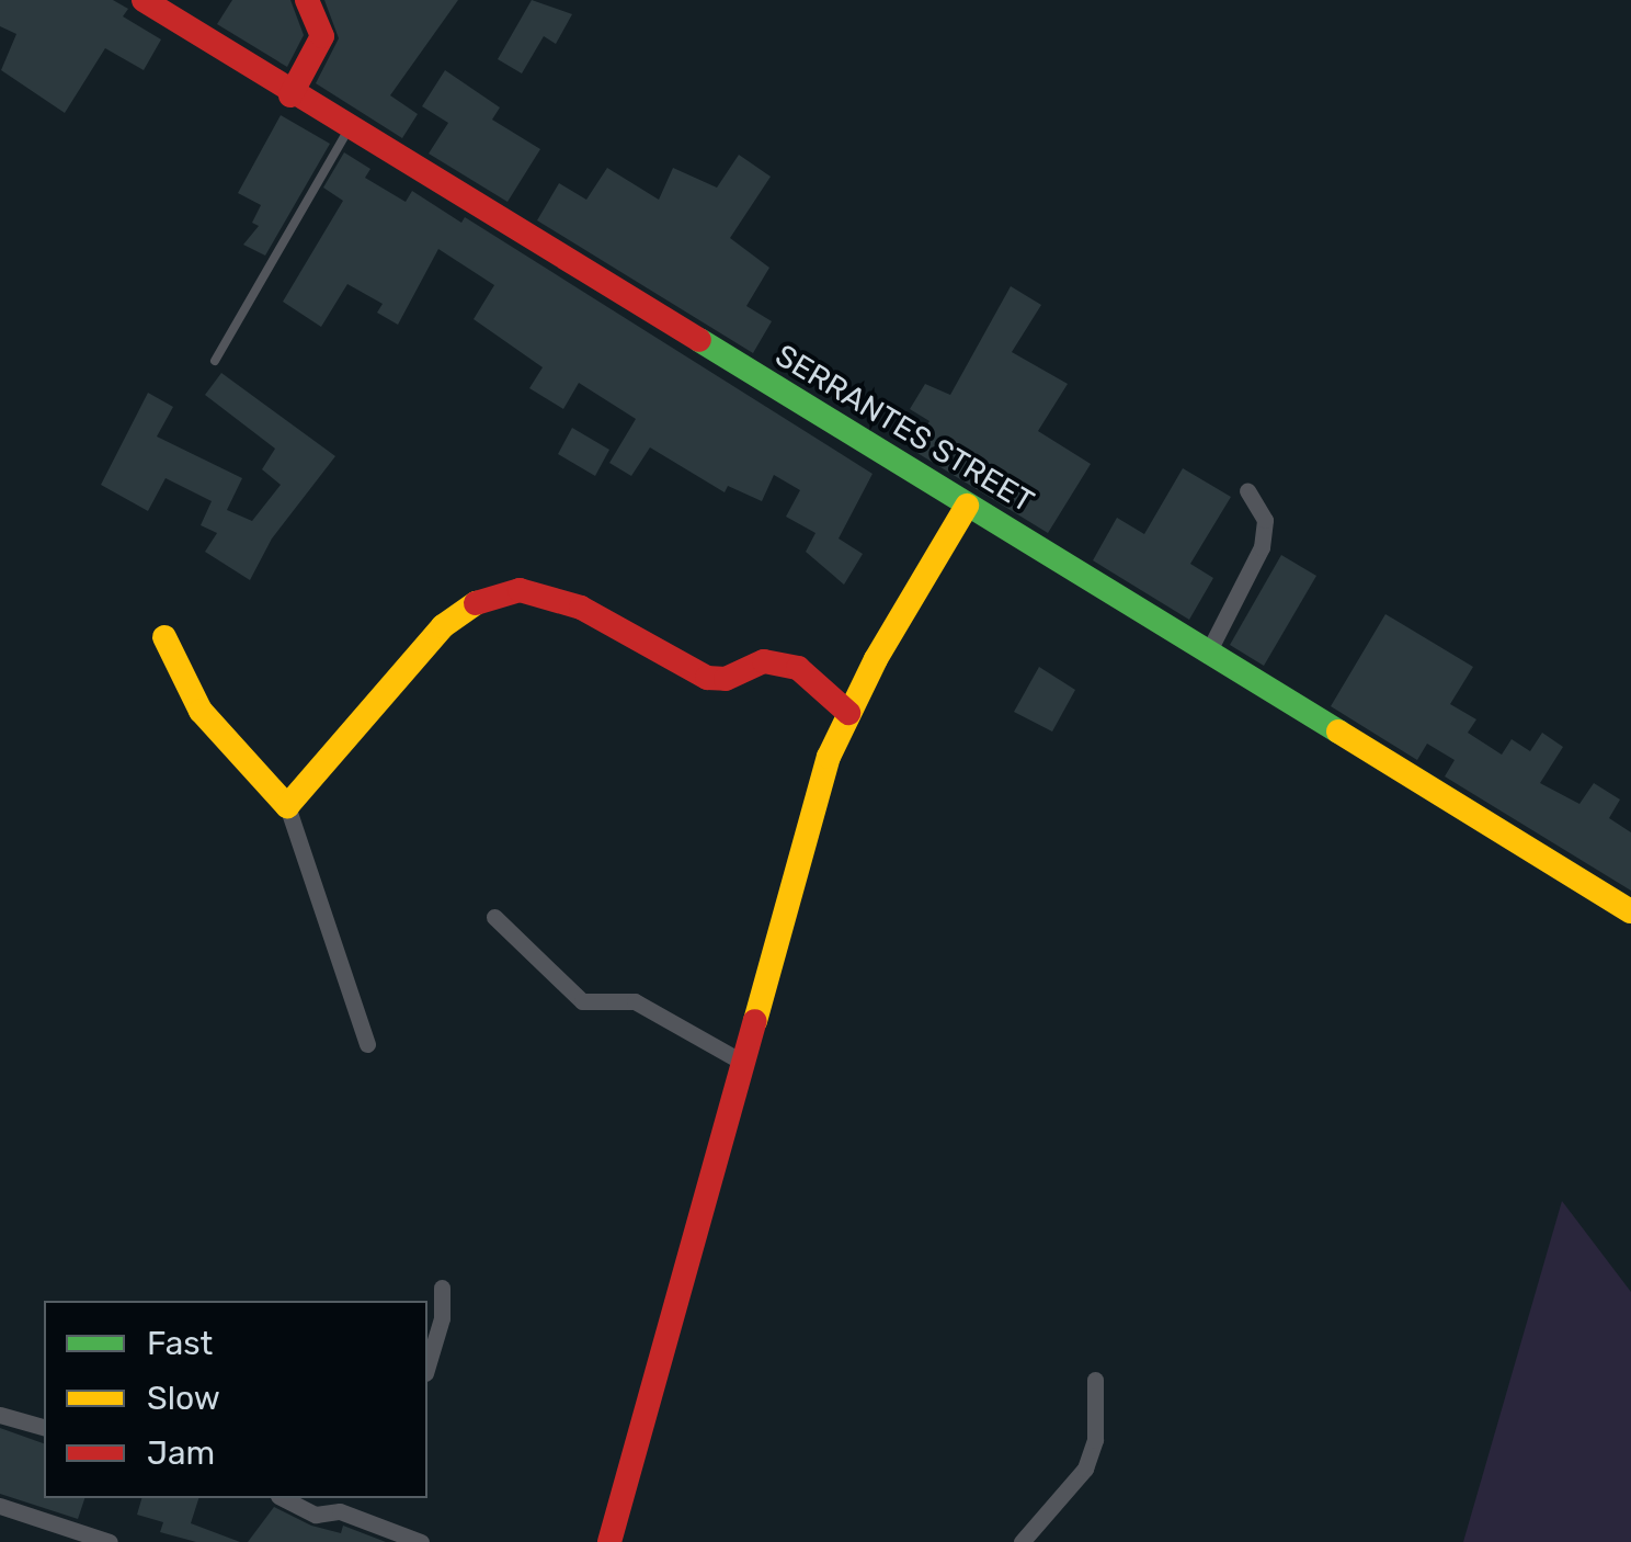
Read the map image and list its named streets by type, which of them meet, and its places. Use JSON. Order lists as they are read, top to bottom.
{
  "streets": {
    "street": ["SERRANTES STREET"]
  },
  "legend": ["Fast", "Slow", "Jam"]
}
